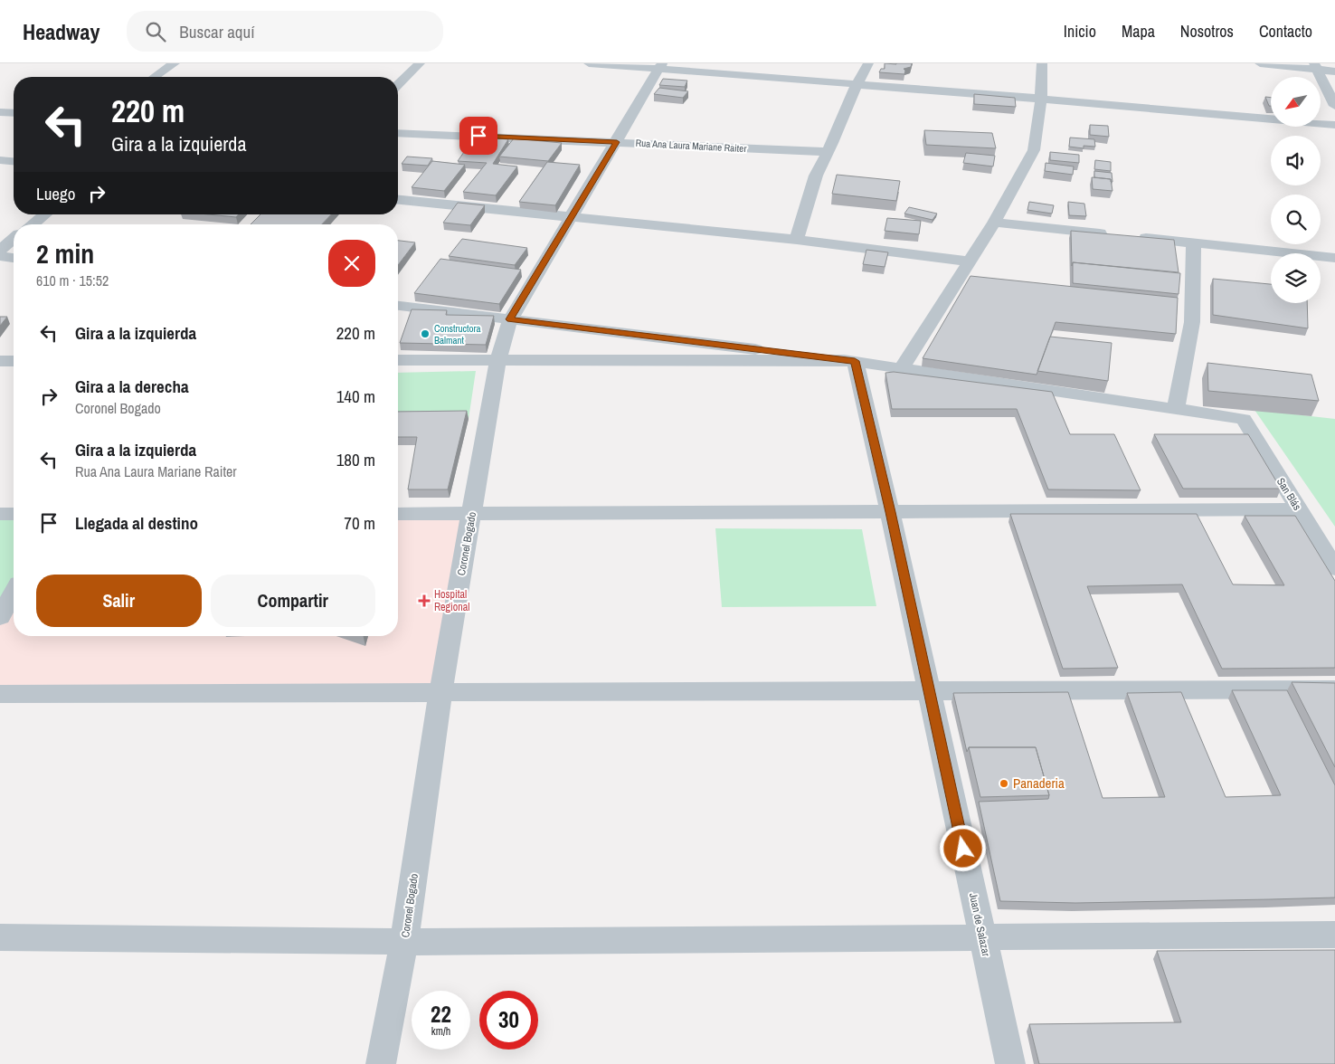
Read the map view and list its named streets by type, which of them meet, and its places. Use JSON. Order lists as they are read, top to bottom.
{
  "streets": {
    "street": [
      "Rua Ana Laura Mariane Raiter",
      "San Blás",
      "Coronel Bogado",
      "Juan de Salazar"
    ]
  },
  "crossings": [
    ["Rua Ana Laura Mariane Raiter", "Coronel Bogado"]
  ],
  "places": {
    "other": ["Constructora Balmant", "Panaderia"],
    "health": ["Hospital Regional"]
  },
  "north": "bottom left",
  "page": {
    "header": "Headway",
    "search": "Buscar aquí",
    "nav": [
      "Inicio",
      "Mapa",
      "Nosotros",
      "Contacto"
    ],
    "turn": ["220 m", "Gira a la izquierda"],
    "then": "Luego",
    "heading": ["2 min", "610 m · 15:52"],
    "list": [
      {
        "name": "Gira a la izquierda",
        "value": "220 m"
      },
      {
        "name": "Gira a la derecha",
        "note": "Coronel Bogado",
        "value": "140 m"
      },
      {
        "name": "Gira a la izquierda",
        "note": "Rua Ana Laura Mariane Raiter",
        "value": "180 m"
      },
      {
        "name": "Llegada al destino",
        "value": "70 m"
      }
    ],
    "buttons": ["Salir", "Compartir"],
    "speed": "22 km/h",
    "limit": "30"
  }
}
